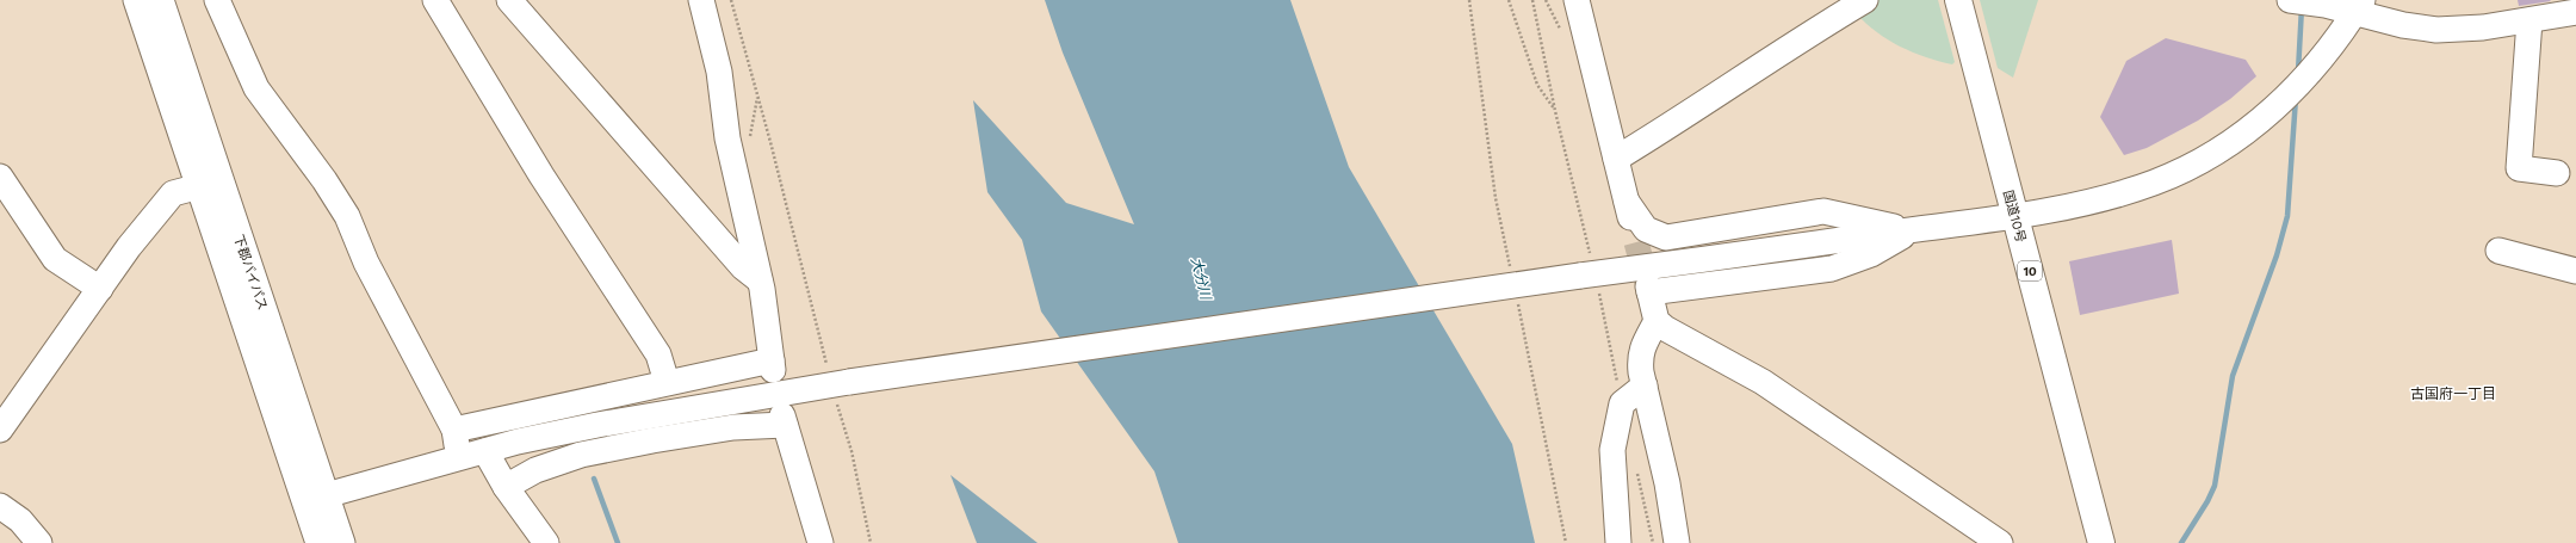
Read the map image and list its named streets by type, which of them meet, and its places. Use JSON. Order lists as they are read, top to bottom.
{
  "streets": {
    "highway": ["国道10号", "10"]
  },
  "districts": ["古国府一丁目"],
  "water": ["大分川"]
}
